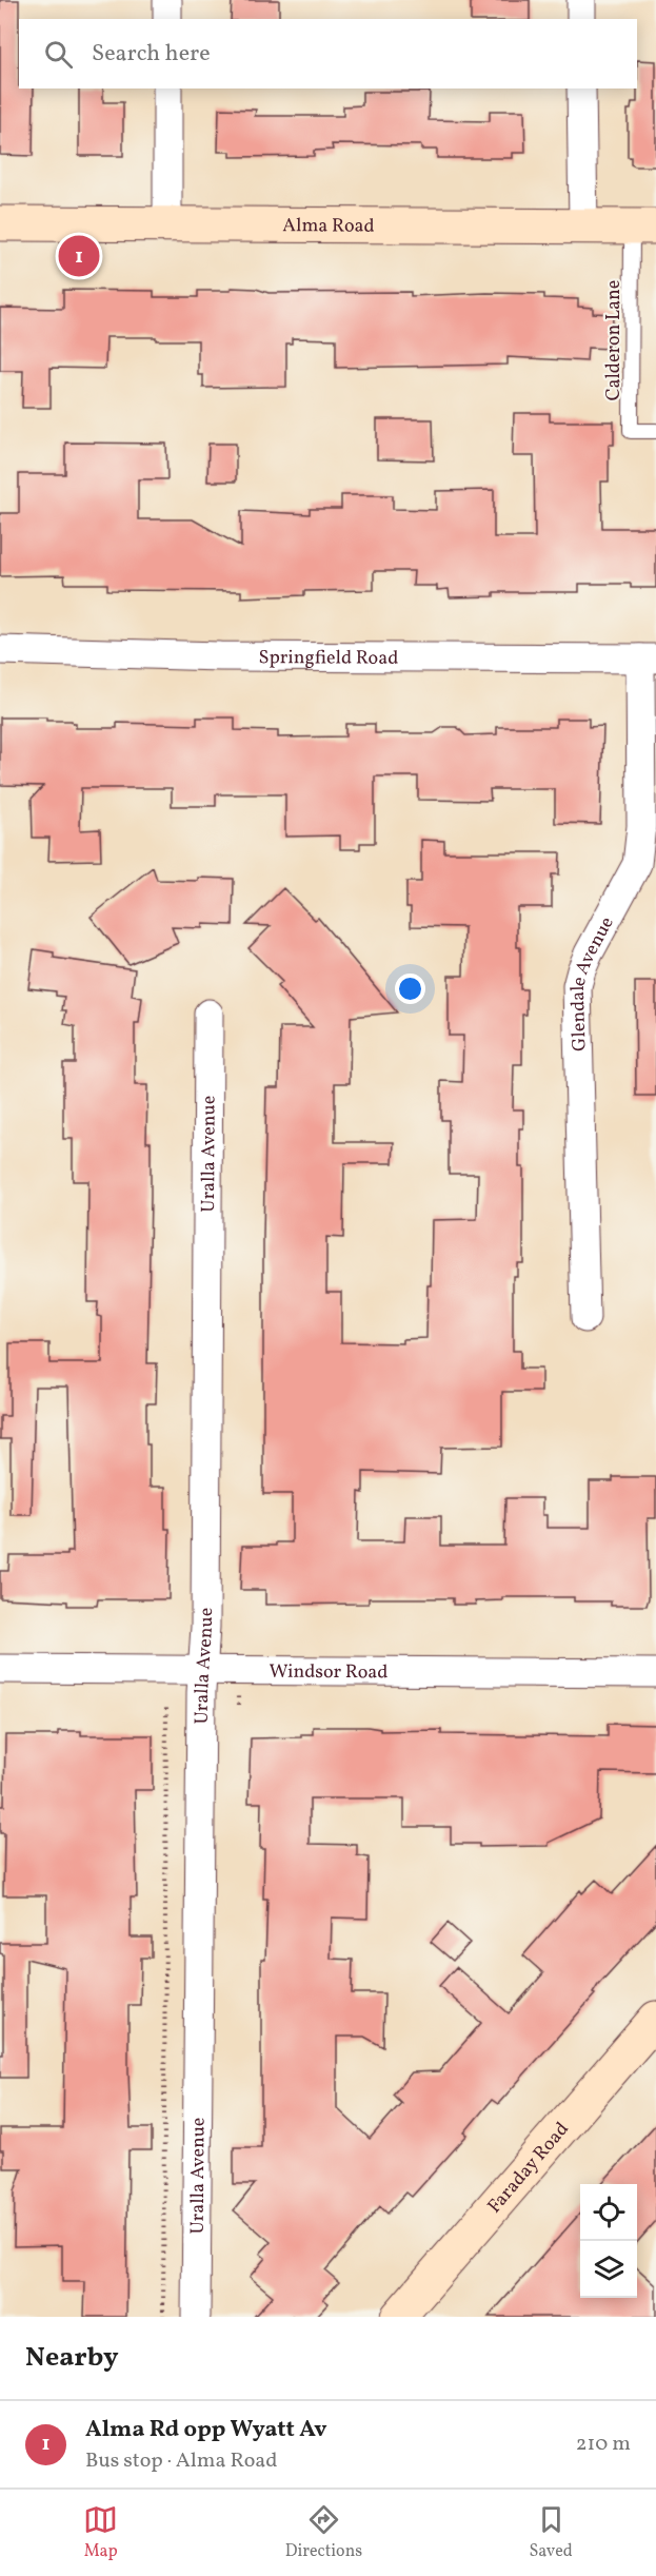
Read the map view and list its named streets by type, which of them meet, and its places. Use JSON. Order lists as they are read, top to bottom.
{
  "streets": {
    "main road": ["Alma Road", "Faraday Road"],
    "street": [
      "Springfield Road",
      "Glendale Avenue",
      "Uralla Avenue",
      "Windsor Road"
    ],
    "lane": ["Calderon Lane"]
  },
  "crossings": [
    ["Alma Road", "Calderon Lane"],
    ["Springfield Road", "Glendale Avenue"],
    ["Uralla Avenue", "Windsor Road"]
  ],
  "page": {
    "search": "Search here",
    "pins": "1",
    "heading": "Nearby",
    "list": [
      {
        "mark": "1",
        "name": "Alma Rd opp Wyatt Av",
        "note": "Bus stop · Alma Road",
        "value": "210 m"
      }
    ],
    "nav": ["Map", "Directions", "Saved"]
  }
}
